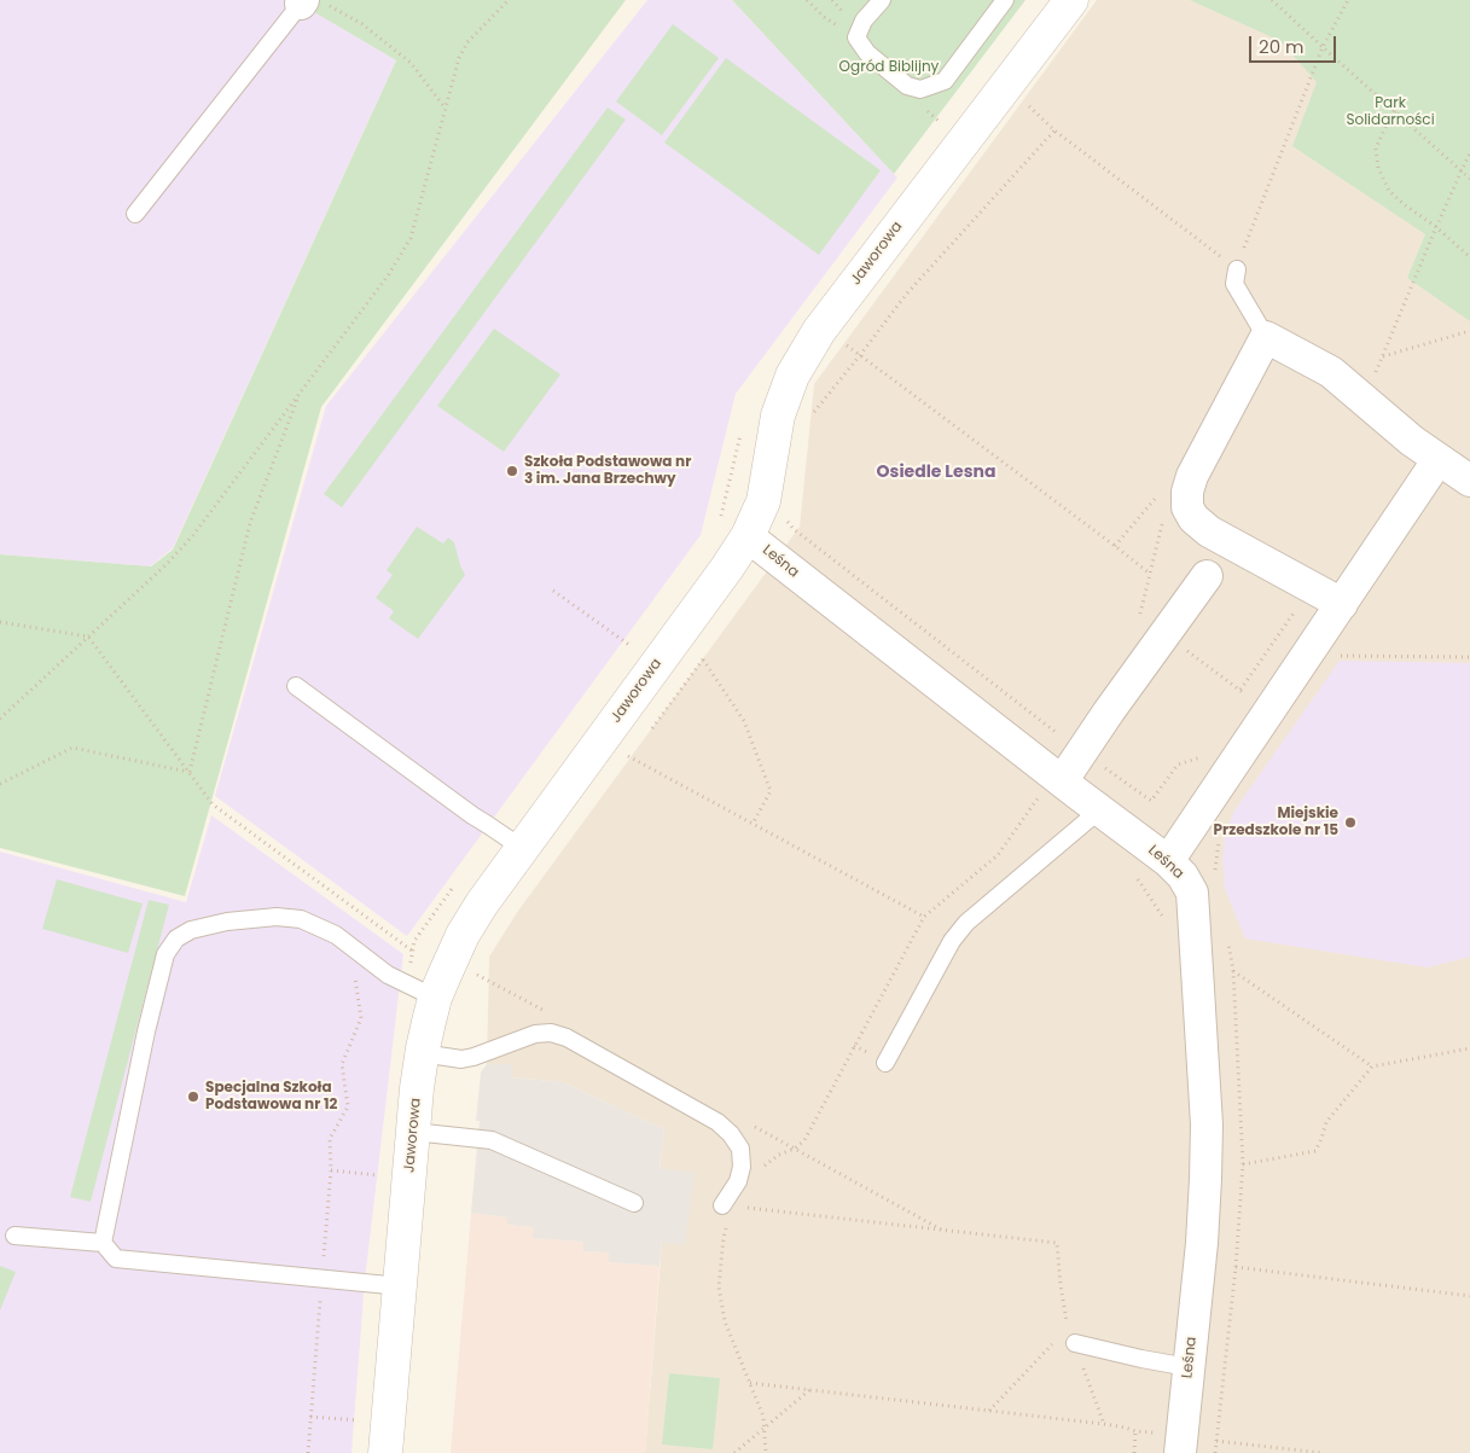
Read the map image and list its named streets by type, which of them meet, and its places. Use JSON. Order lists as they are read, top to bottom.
{
  "streets": {
    "street": ["Jaworowa", "Leśna"]
  },
  "crossings": [
    ["Jaworowa", "Leśna"]
  ],
  "districts": ["Osiedle Lesna"],
  "parks": ["Ogród Biblijny", "Park Solidarności"],
  "places": ["Szkoła Podstawowa nr 3 im. Jana Brzechwy", "Miejskie Przedszkole nr 15", "Specjalna Szkoła Podstawowa nr 12"],
  "scale_bar": "20 m"
}
